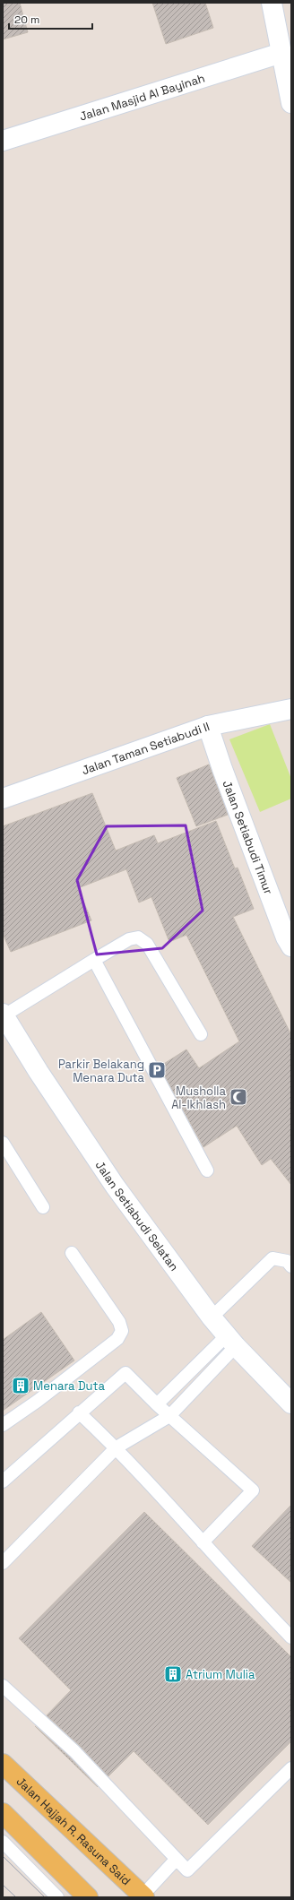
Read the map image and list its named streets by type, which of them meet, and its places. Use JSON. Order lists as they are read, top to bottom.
{
  "streets": {
    "main road": ["Jalan Hajjah R. Rasuna Said"],
    "street": [
      "Jalan Masjid Al Bayinah",
      "Jalan Taman Setiabudi II",
      "Jalan Setiabudi Timur",
      "Jalan Setiabudi Selatan"
    ]
  },
  "crossings": [
    ["Jalan Taman Setiabudi II", "Jalan Setiabudi Timur"]
  ],
  "places": {
    "parking": ["Parkir Belakang Menara Duta"],
    "mosque": ["Musholla Al-Ikhlash"],
    "building": ["Menara Duta", "Atrium Mulia"]
  },
  "scale_bar": "20 m"
}
